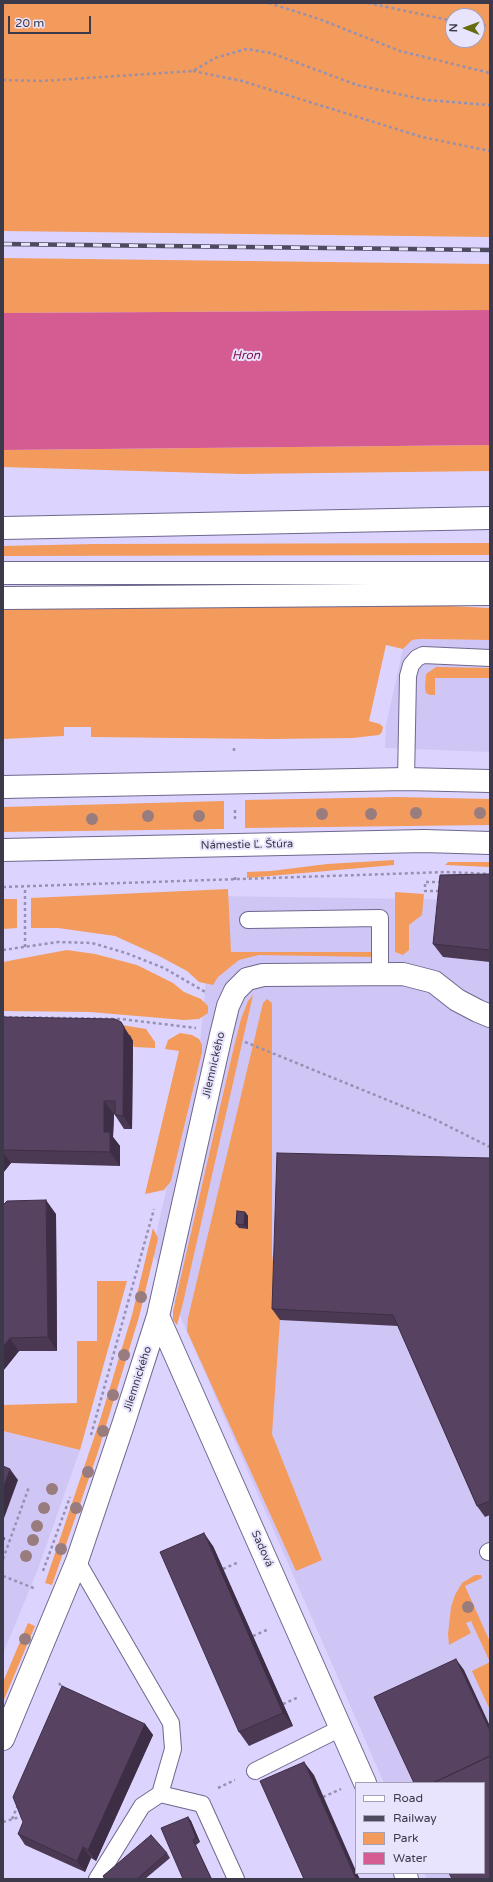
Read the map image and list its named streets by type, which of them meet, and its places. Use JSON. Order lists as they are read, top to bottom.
{
  "streets": {
    "main road": ["Námestie Ľ. Štúra", "Jilemnického", "Sadová"]
  },
  "crossings": [
    ["Jilemnického", "Sadová"]
  ],
  "water": ["Hron"],
  "legend": [
    "Road",
    "Railway",
    "Park",
    "Water"
  ],
  "scale_bar": "20 m",
  "north": "left"
}
